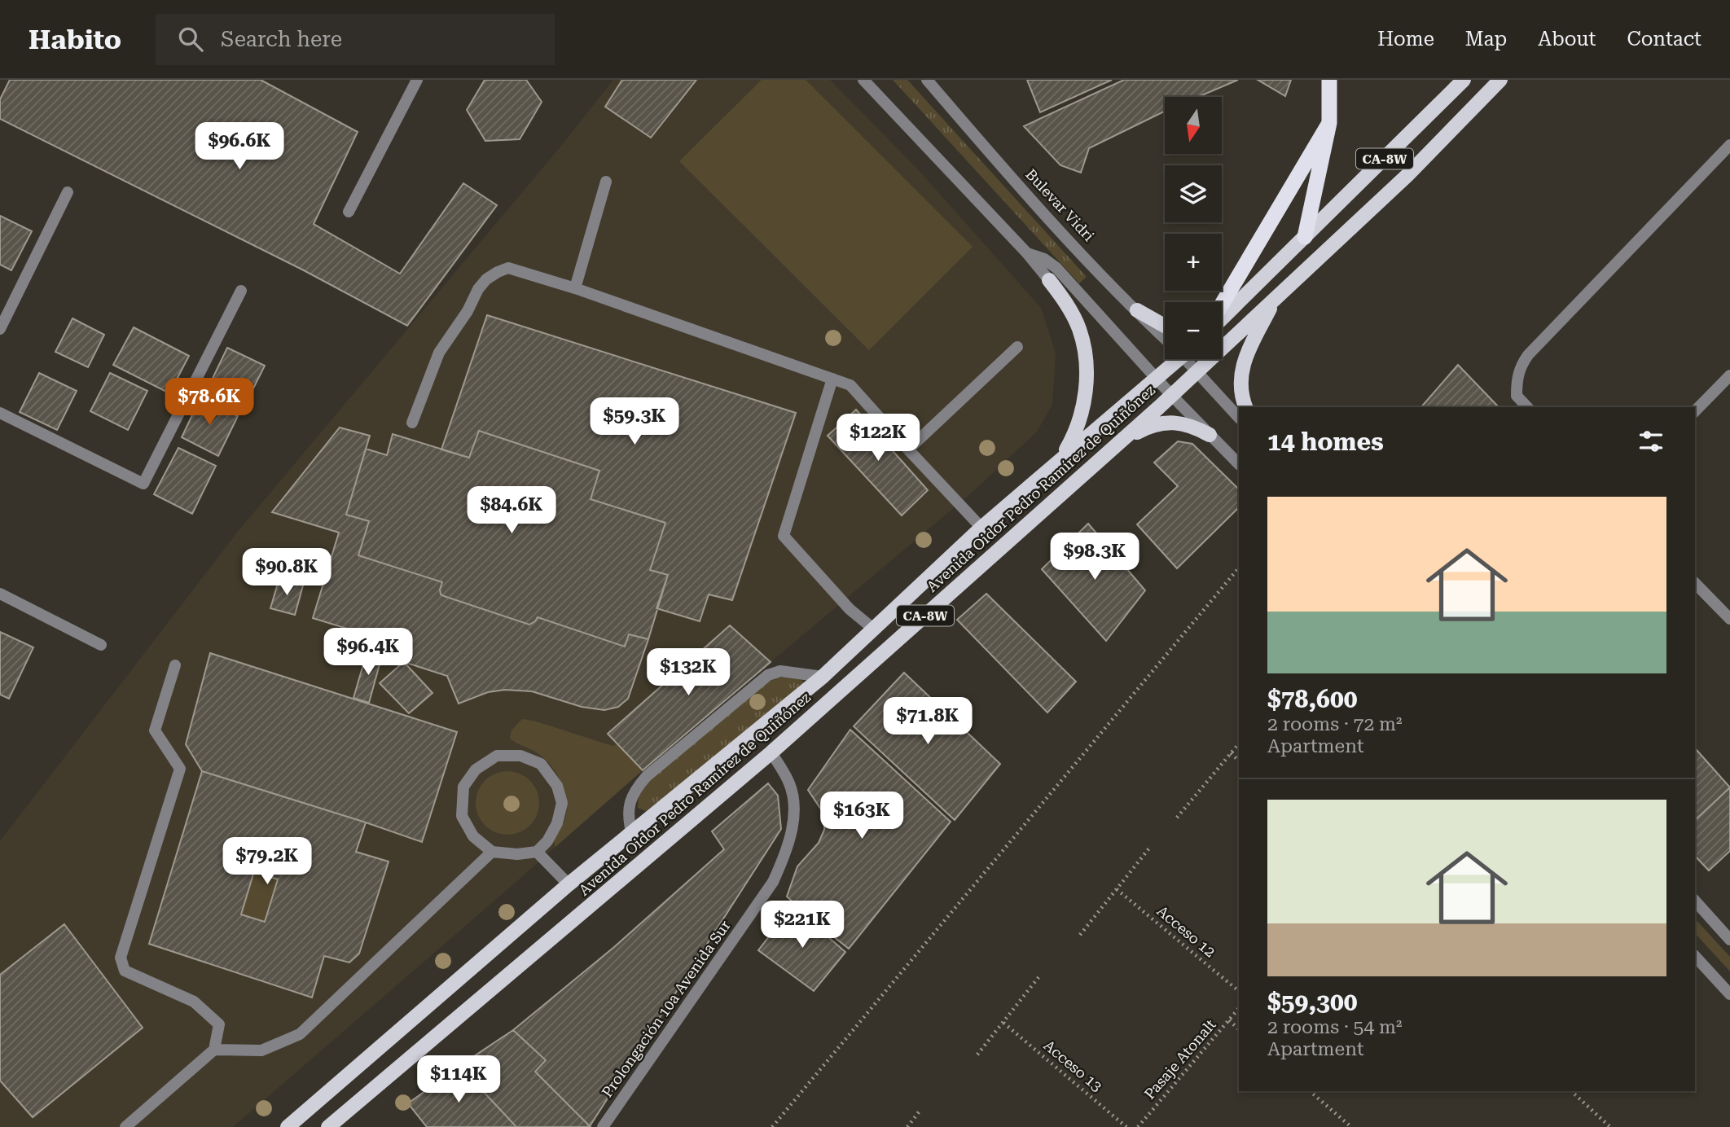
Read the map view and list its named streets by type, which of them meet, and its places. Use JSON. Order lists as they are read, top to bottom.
{
  "streets": {
    "main road": ["CA-8W", "Avenida Oidor Pedro Ramírez de Quiñónez"],
    "street": ["Bulevar Vidri", "Prolongación 10a Avenida Sur"],
    "path": ["Acceso 12", "Pasaje Atonalt", "Acceso 13"]
  },
  "crossings": [
    ["Bulevar Vidri", "Avenida Oidor Pedro Ramírez de Quiñónez"],
    ["Avenida Oidor Pedro Ramírez de Quiñónez", "Prolongación 10a Avenida Sur"]
  ],
  "north": "bottom",
  "page": {
    "header": "Habito",
    "search": "Search here",
    "nav": [
      "Home",
      "Map",
      "About",
      "Contact"
    ],
    "map_buttons": ["+", "−"],
    "price": [
      "$96.6K",
      "$78.6K",
      "$59.3K",
      "$122K",
      "$84.6K",
      "$98.3K",
      "$90.8K",
      "$96.4K",
      "$132K",
      "$71.8K",
      "$163K",
      "$79.2K",
      "$221K",
      "$114K"
    ],
    "heading": "14 homes",
    "list": [
      {
        "name": "$78,600",
        "note": "2 rooms · 72 m² · Apartment"
      },
      {
        "name": "$59,300",
        "note": "2 rooms · 54 m² · Apartment"
      }
    ]
  }
}
